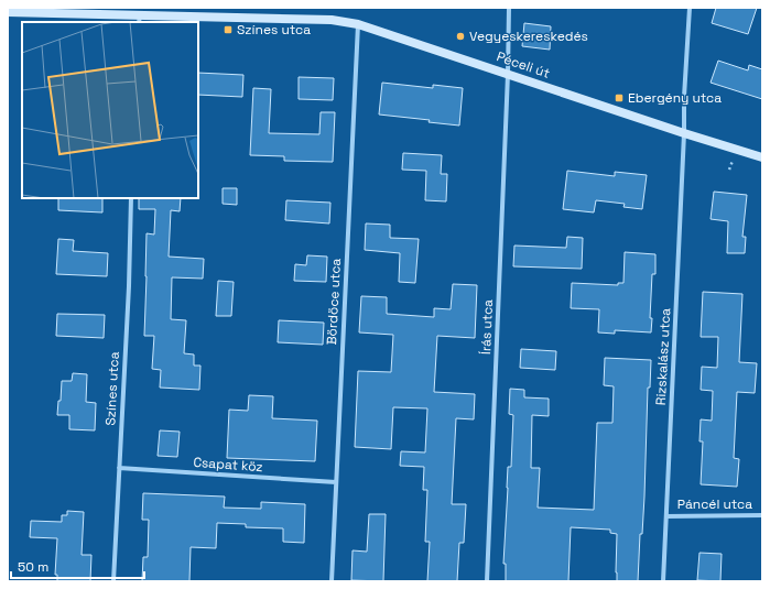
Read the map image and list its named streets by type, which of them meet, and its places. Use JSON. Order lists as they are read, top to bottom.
{
  "streets": {
    "main road": ["Péceli út"],
    "street": [
      "Bördöce utca",
      "Írás utca",
      "Rizskalász utca",
      "Színes utca",
      "Csapat köz",
      "Páncél utca"
    ]
  },
  "crossings": [
    ["Péceli út", "Bördöce utca"],
    ["Péceli út", "Írás utca"],
    ["Péceli út", "Rizskalász utca"],
    ["Bördöce utca", "Csapat köz"],
    ["Rizskalász utca", "Páncél utca"],
    ["Színes utca", "Csapat köz"]
  ],
  "places": {
    "transit": ["Színes utca", "Ebergény utca"],
    "other": ["Vegyeskereskedés"]
  },
  "scale_bar": "50 m"
}
